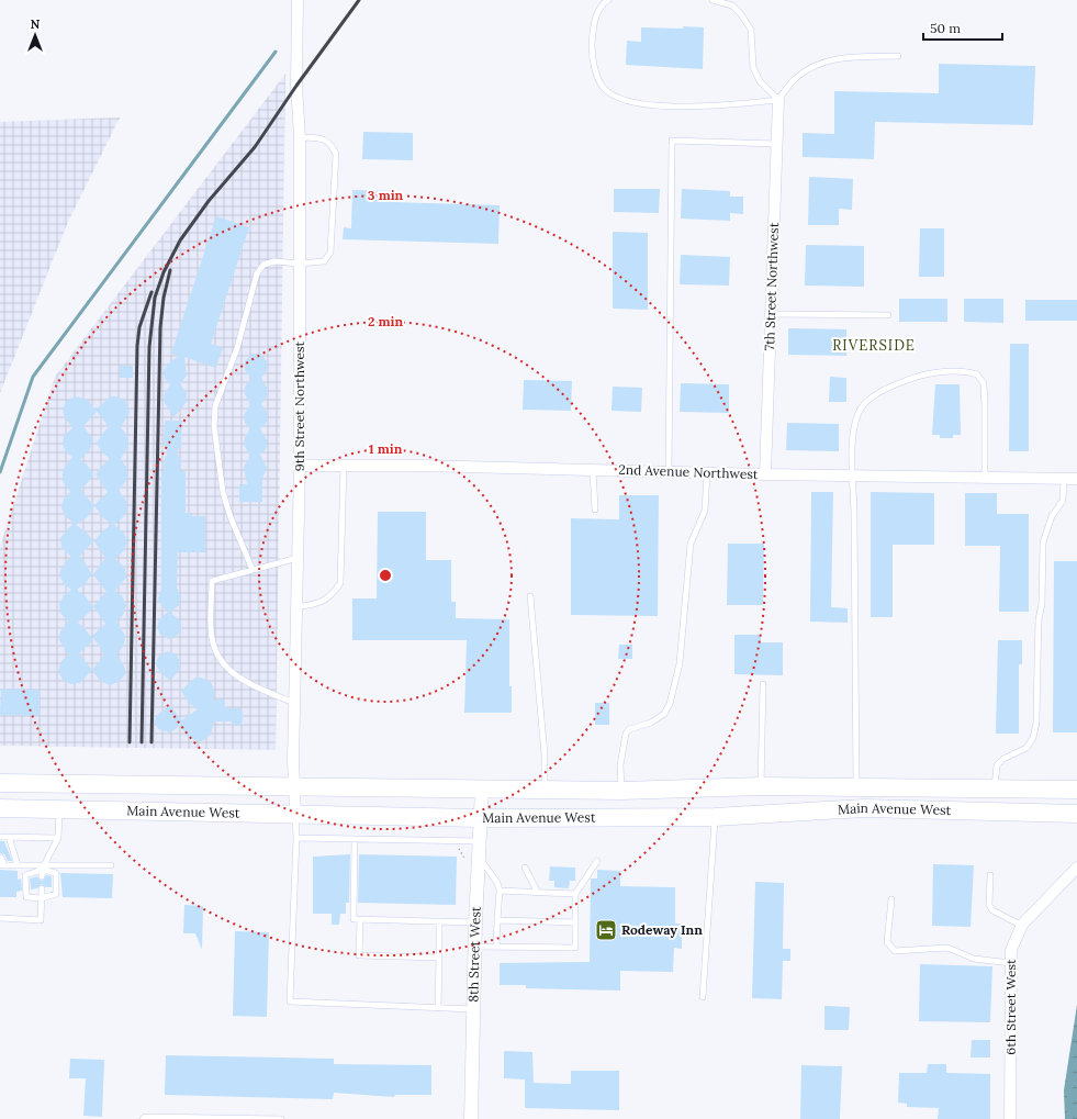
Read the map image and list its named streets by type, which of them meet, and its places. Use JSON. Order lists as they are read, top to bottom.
{
  "streets": {
    "main road": ["Main Avenue West"],
    "street": [
      "7th Street Northwest",
      "9th Street Northwest",
      "2nd Avenue Northwest",
      "8th Street West",
      "6th Street West"
    ]
  },
  "crossings": [
    ["7th Street Northwest", "2nd Avenue Northwest"],
    ["9th Street Northwest", "2nd Avenue Northwest"],
    ["9th Street Northwest", "Main Avenue West"],
    ["Main Avenue West", "8th Street West"]
  ],
  "districts": ["RIVERSIDE"],
  "places": {
    "hotel": ["Rodeway Inn"]
  },
  "scale_bar": "50 m",
  "north": "top",
  "rings": ["3 min", "2 min", "1 min"]
}
